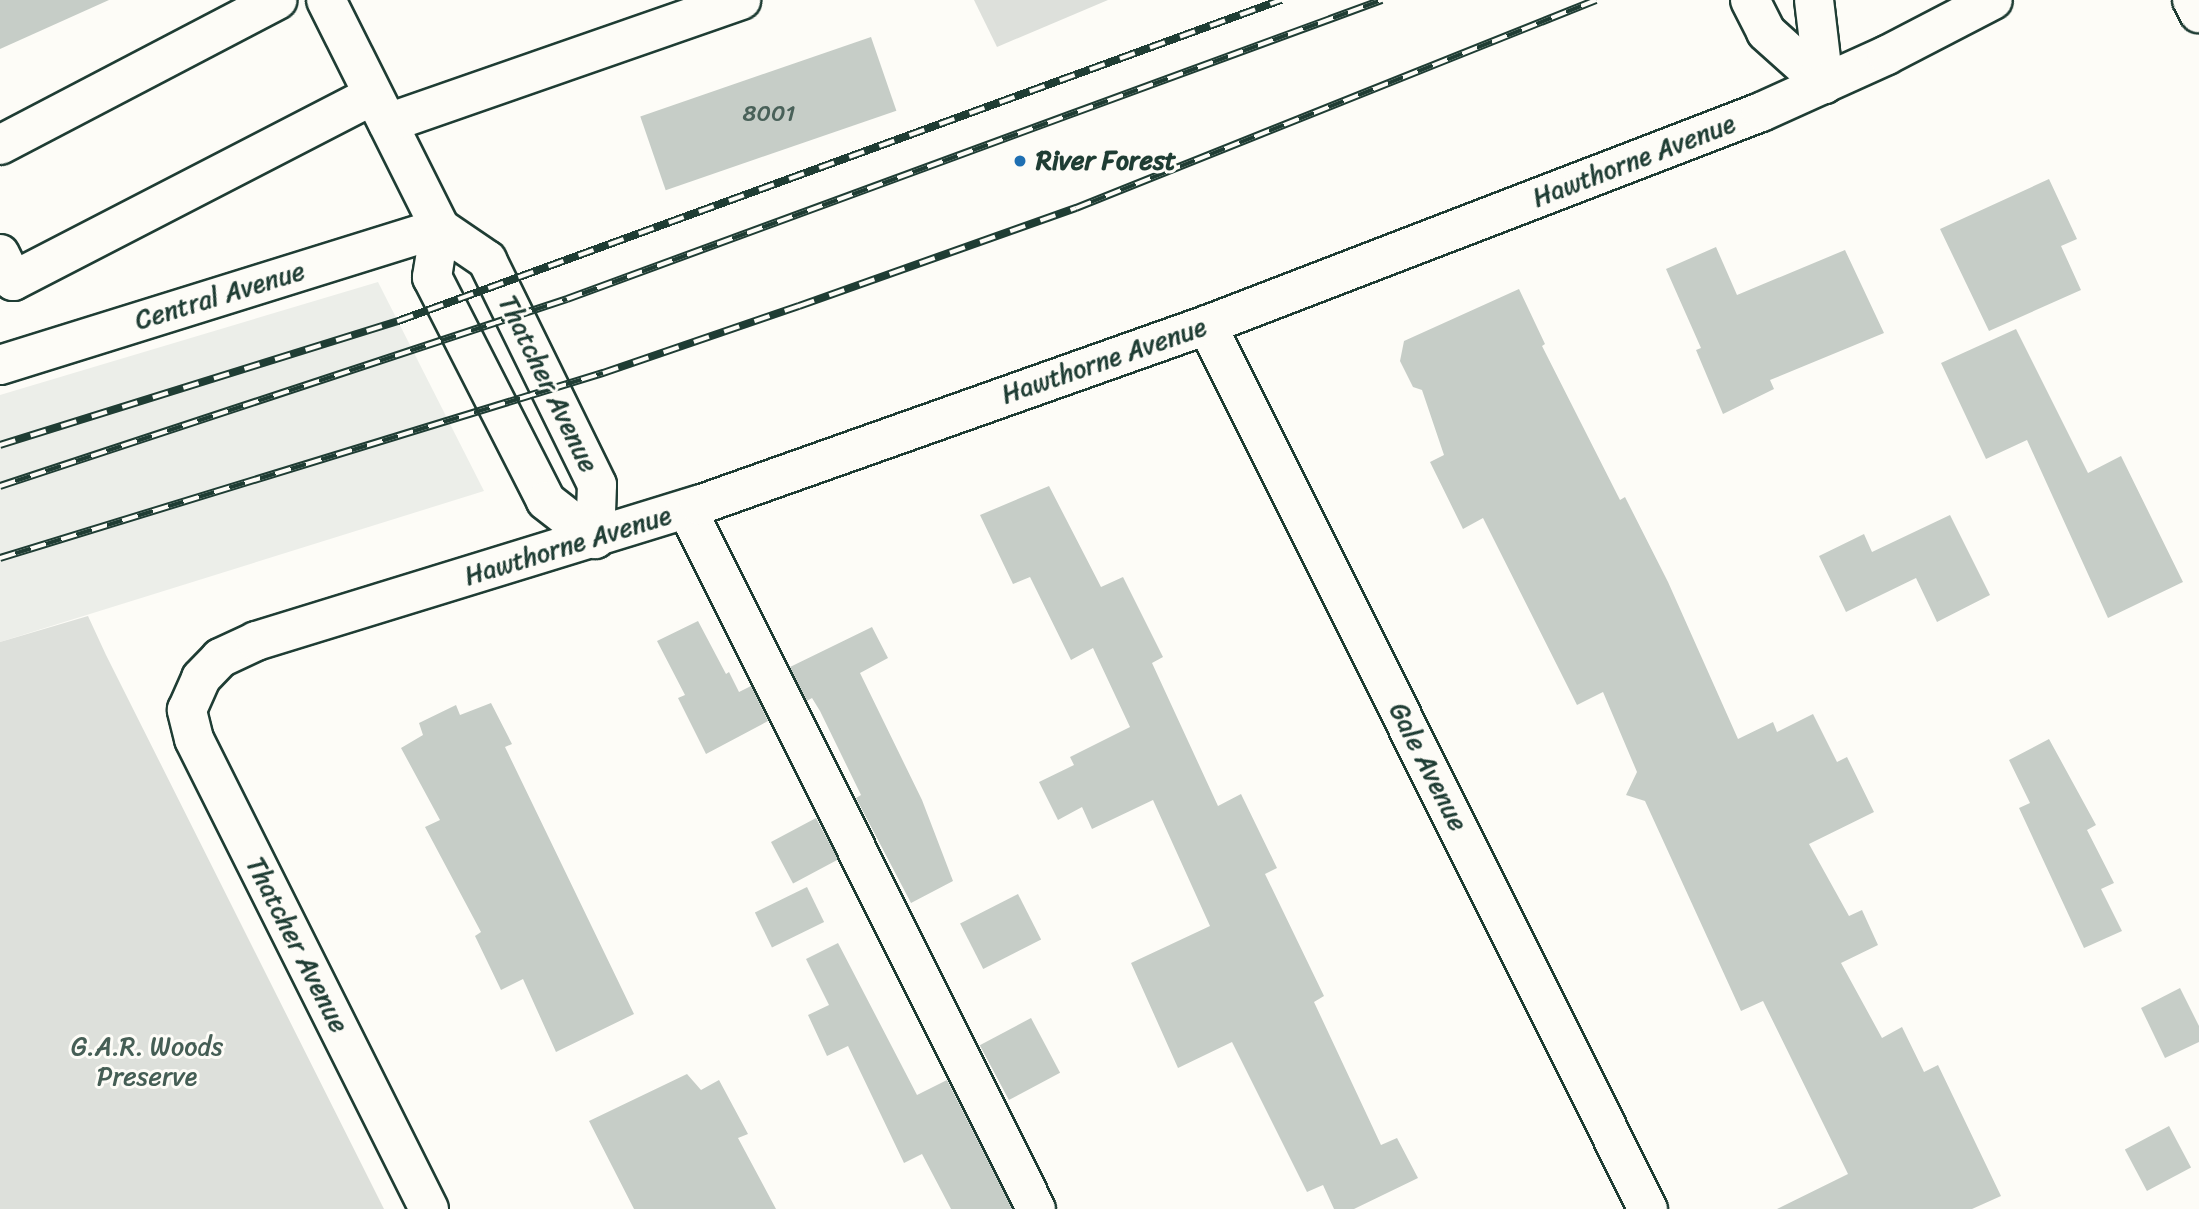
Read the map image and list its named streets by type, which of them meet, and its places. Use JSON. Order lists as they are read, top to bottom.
{
  "streets": {
    "street": [
      "Hawthorne Avenue",
      "Central Avenue",
      "Thatcher Avenue",
      "Gale Avenue"
    ]
  },
  "crossings": [
    ["Hawthorne Avenue", "Thatcher Avenue"],
    ["Hawthorne Avenue", "Gale Avenue"],
    ["Central Avenue", "Thatcher Avenue"]
  ],
  "parks": ["G.A.R. Woods Preserve"],
  "places": ["River Forest"],
  "house_numbers": ["8001"]
}
